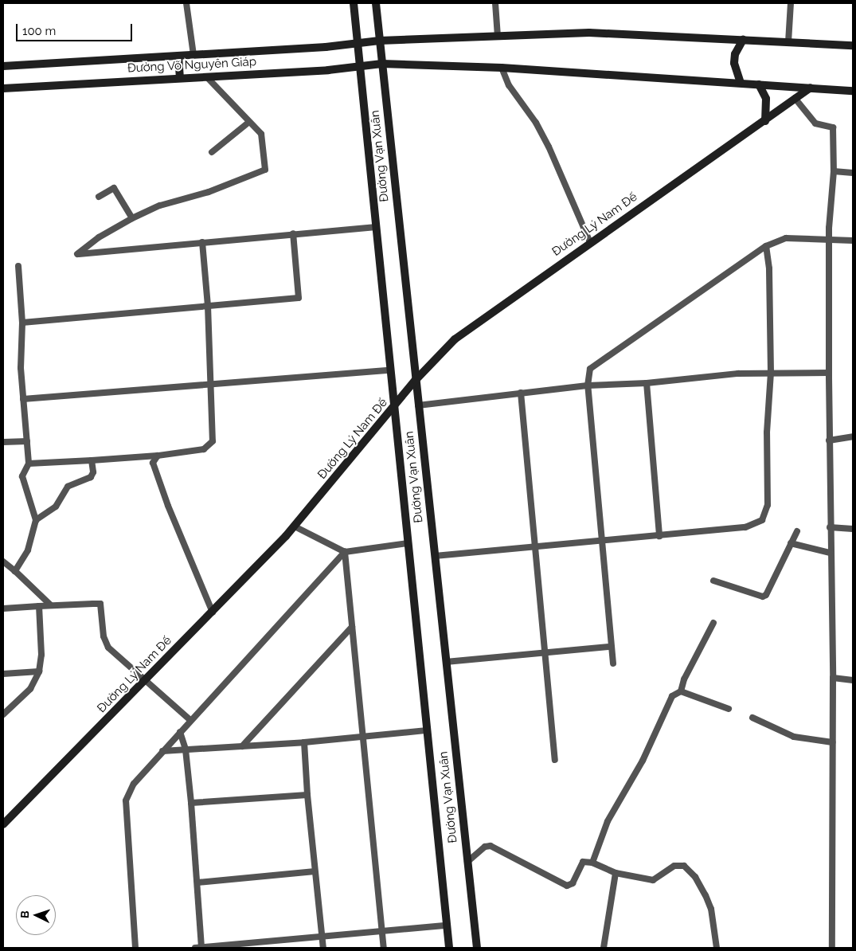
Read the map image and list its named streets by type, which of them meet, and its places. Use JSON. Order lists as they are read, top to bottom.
{
  "streets": {
    "main road": ["Đường Võ Nguyên Giáp", "Đường Vạn Xuân", "Đường Lý Nam Đế"]
  },
  "crossings": [
    ["Đường Võ Nguyên Giáp", "Đường Vạn Xuân"],
    ["Đường Võ Nguyên Giáp", "Đường Lý Nam Đế"],
    ["Đường Vạn Xuân", "Đường Lý Nam Đế"]
  ],
  "scale_bar": "100 m",
  "north": "left"
}
